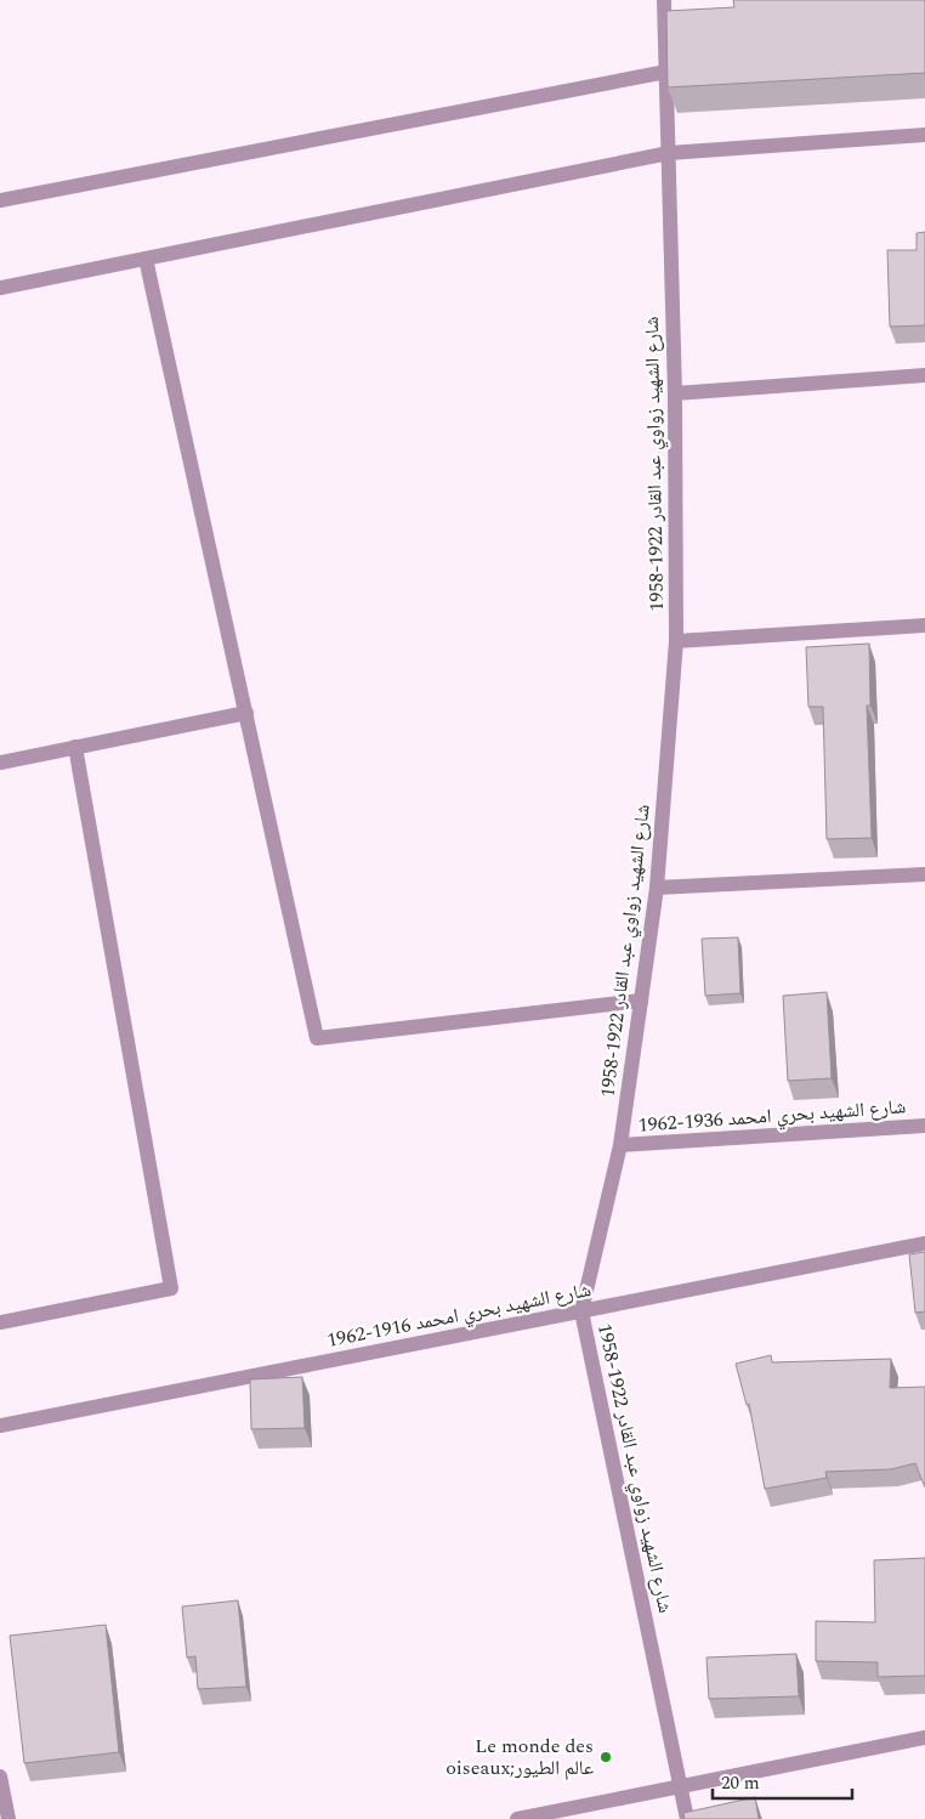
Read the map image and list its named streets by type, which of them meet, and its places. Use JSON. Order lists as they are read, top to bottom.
{
  "streets": {
    "street": ["شارع الشهيد زواوي عبد القادر 1922-1958", "شارع الشهيد بحري امحمد 1936-1962", "شارع الشهيد بحري امحمد 1916-1962"]
  },
  "crossings": [
    ["شارع الشهيد زواوي عبد القادر 1922-1958", "شارع الشهيد بحري امحمد 1936-1962"],
    ["شارع الشهيد زواوي عبد القادر 1922-1958", "شارع الشهيد بحري امحمد 1916-1962"]
  ],
  "places": ["Le monde des oiseaux;عالم الطيور"],
  "scale_bar": "20 m"
}
